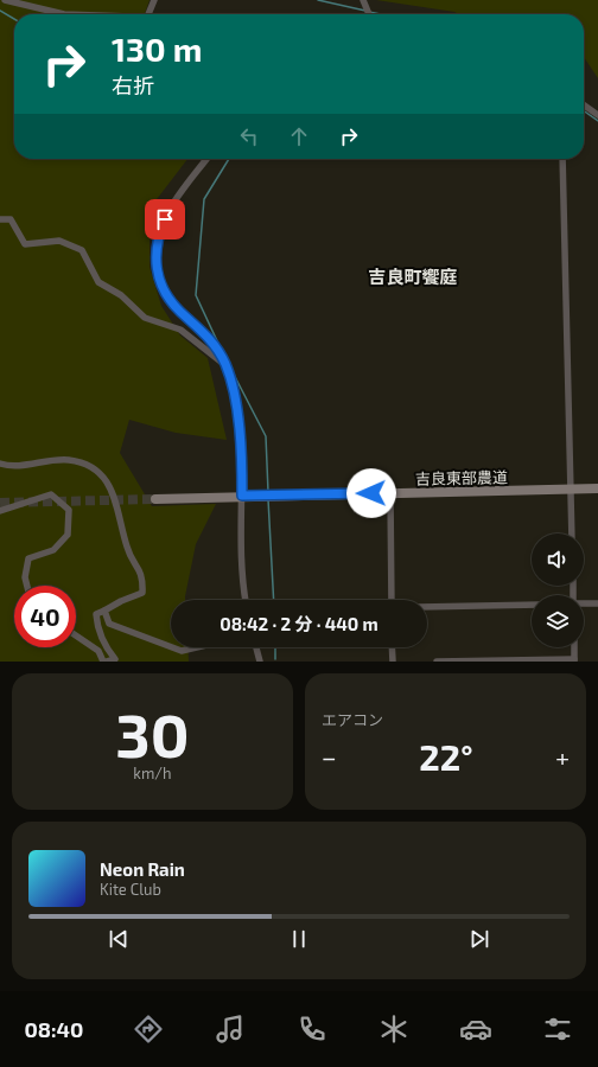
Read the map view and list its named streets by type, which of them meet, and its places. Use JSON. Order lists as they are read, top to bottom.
{
  "streets": {
    "street": ["吉良東部農道"]
  },
  "districts": ["吉良町饗庭"],
  "page": {
    "turn": ["130 m", "右折"],
    "limit": "40",
    "trip": "08:42 · 2 分 · 440 m",
    "tile": [
      ["30", "km/h"],
      "エアコン"
    ],
    "heat": ["−", "22°", "+"],
    "song": ["Neon Rain", "Kite Club"],
    "tabs": "08:40"
  }
}
